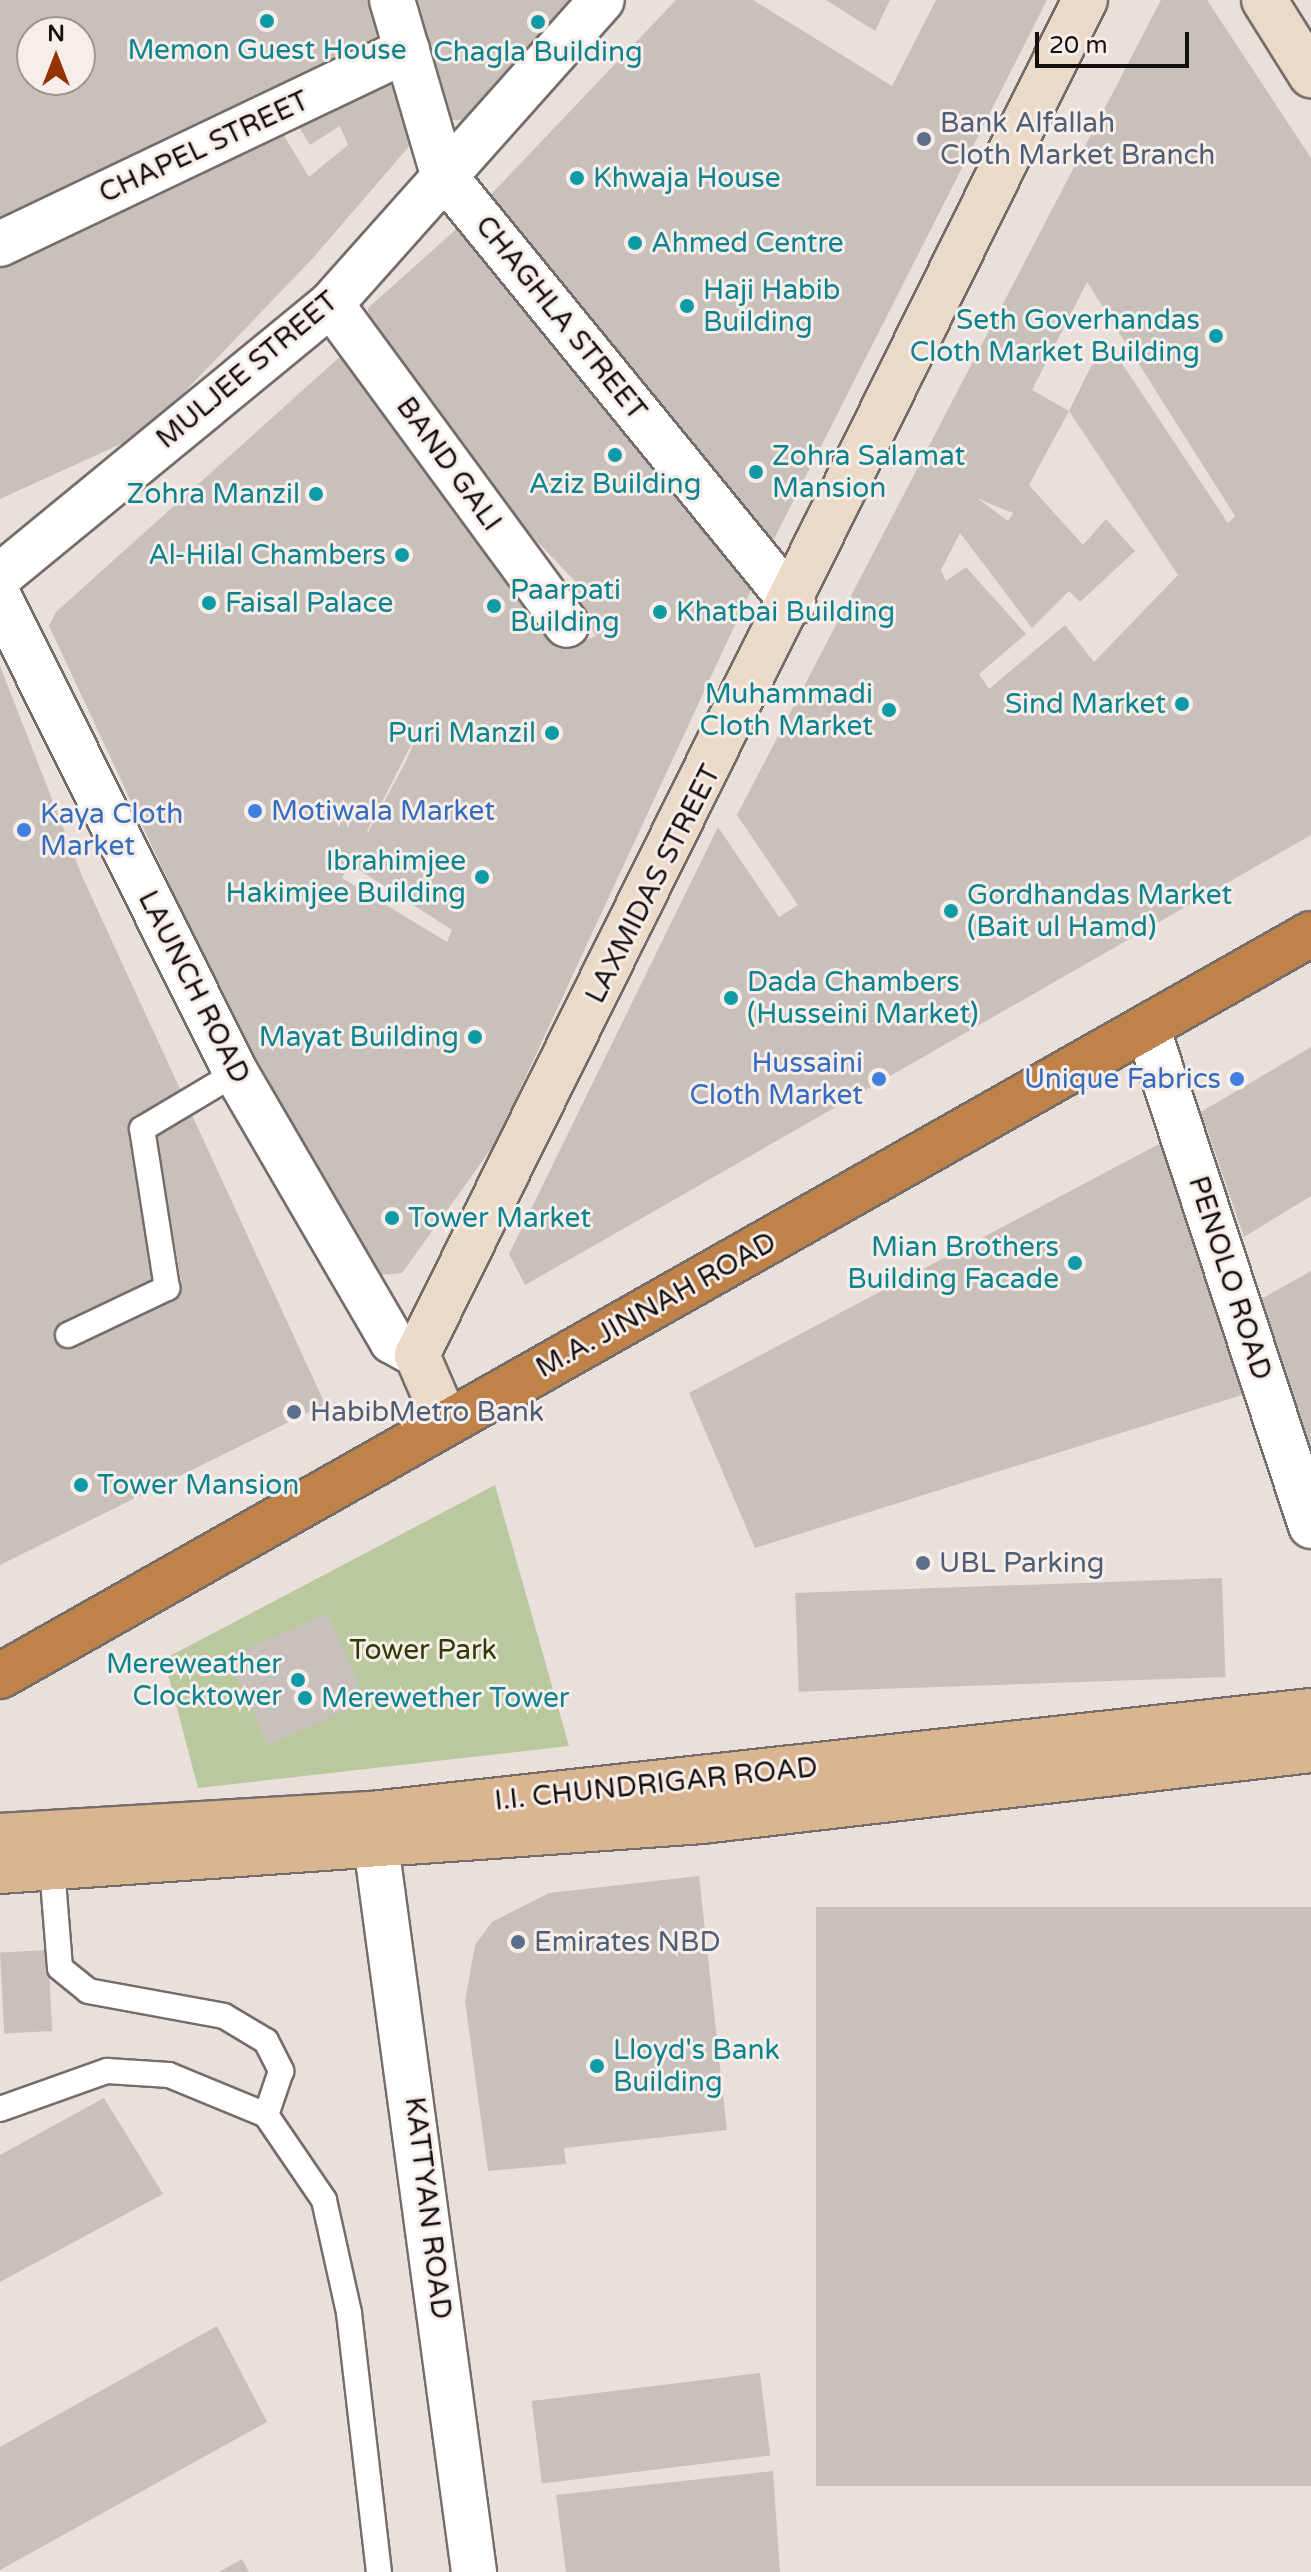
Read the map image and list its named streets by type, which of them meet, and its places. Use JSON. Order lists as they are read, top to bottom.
{
  "streets": {
    "highway": ["M.A. JINNAH ROAD"],
    "main road": ["I.I. CHUNDRIGAR ROAD"],
    "street": [
      "CHAPEL STREET",
      "CHAGHLA STREET",
      "MULJEE STREET",
      "BAND GALI",
      "LAXMIDAS STREET",
      "LAUNCH ROAD",
      "PENOLO ROAD",
      "KATTYAN ROAD"
    ]
  },
  "crossings": [
    ["CHAPEL STREET", "CHAGHLA STREET"],
    ["CHAGHLA STREET", "MULJEE STREET"],
    ["CHAGHLA STREET", "LAXMIDAS STREET"],
    ["MULJEE STREET", "BAND GALI"],
    ["LAXMIDAS STREET", "LAUNCH ROAD"],
    ["PENOLO ROAD", "M.A. JINNAH ROAD"],
    ["I.I. CHUNDRIGAR ROAD", "KATTYAN ROAD"]
  ],
  "parks": ["Tower Park"],
  "places": [
    "Memon Guest House",
    "Chagla Building",
    "Bank Alfallah Cloth Market Branch",
    "Khwaja House",
    "Ahmed Centre",
    "Haji Habib Building",
    "Seth Goverhandas Cloth Market Building",
    "Aziz Building",
    "Zohra Salamat Mansion",
    "Zohra Manzil",
    "Al-Hilal Chambers",
    "Faisal Palace",
    "Paarpati Building",
    "Khatbai Building",
    "Sind Market",
    "Muhammadi Cloth Market",
    "Puri Manzil",
    "Motiwala Market",
    "Kaya Cloth Market",
    "Ibrahimjee Hakimjee Building",
    "Gordhandas Market (Bait ul Hamd)",
    "Dada Chambers (Husseini Market)",
    "Mayat Building",
    "Hussaini Cloth Market",
    "Unique Fabrics",
    "Tower Market",
    "Mian Brothers Building Facade",
    "HabibMetro Bank",
    "Tower Mansion",
    "UBL Parking",
    "Mereweather Clocktower",
    "Merewether Tower",
    "Emirates NBD",
    "Lloyd's Bank Building"
  ],
  "scale_bar": "20 m",
  "north": "top"
}
